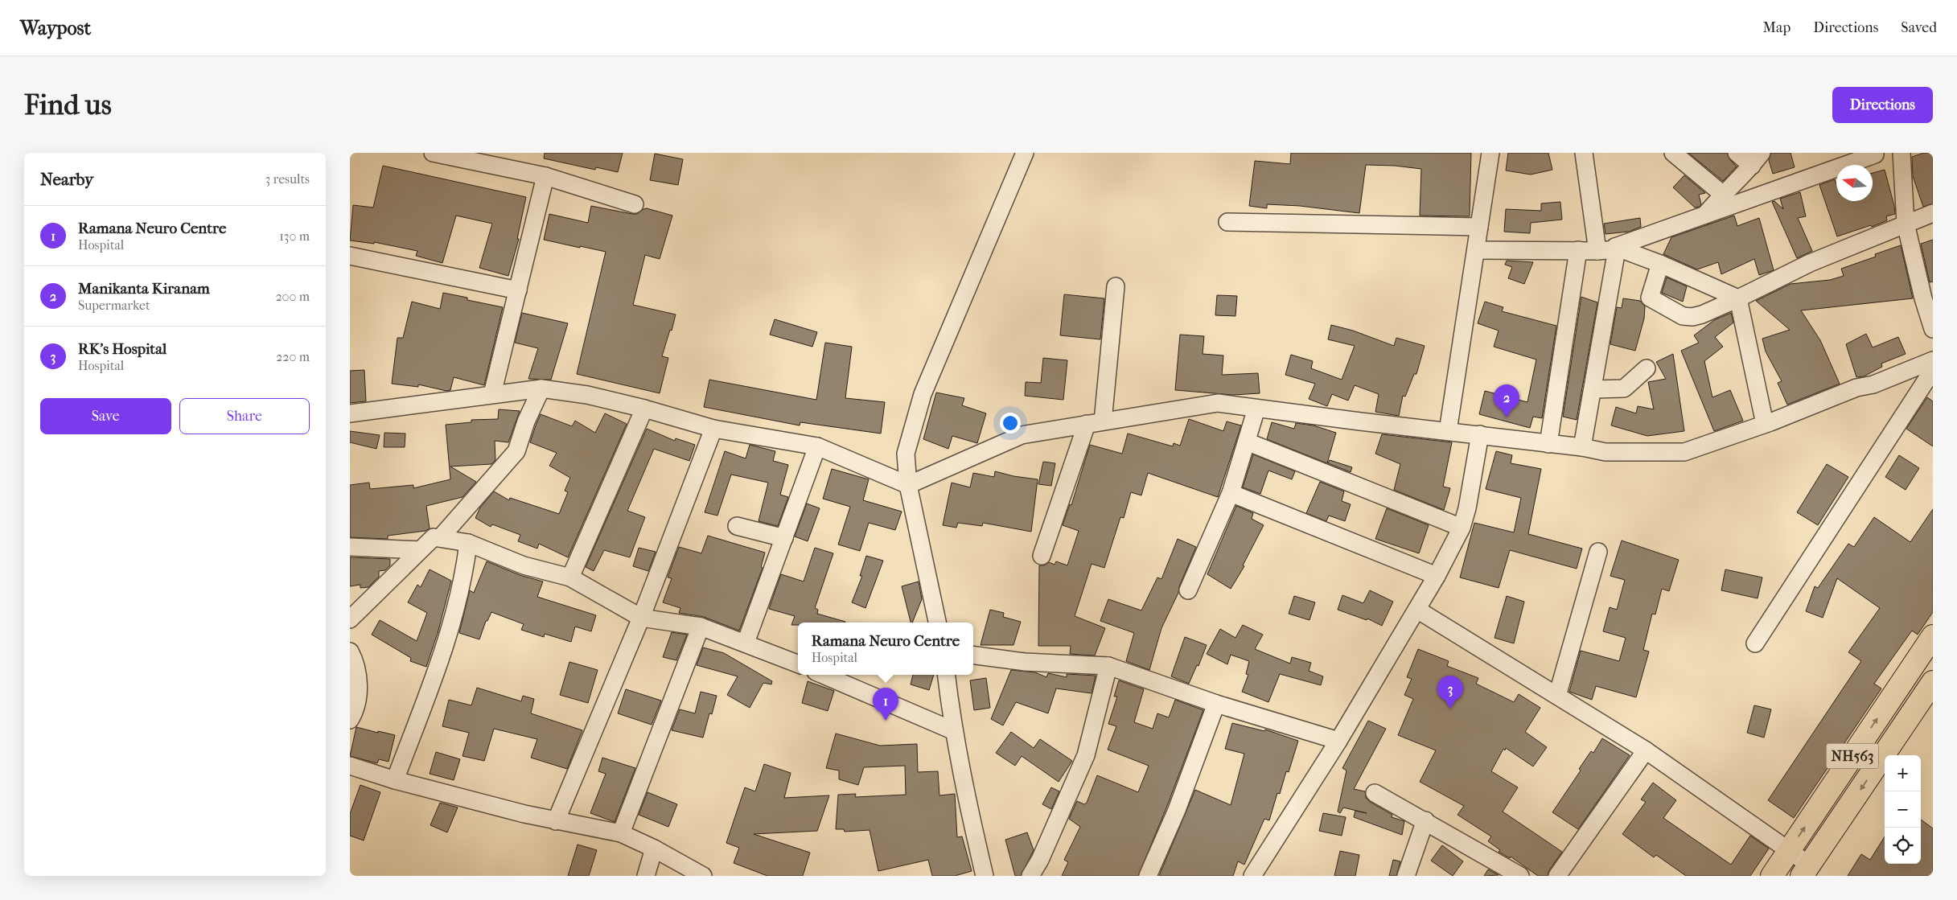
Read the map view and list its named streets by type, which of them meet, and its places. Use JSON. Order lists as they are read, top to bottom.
{
  "streets": {
    "highway": ["NH563"]
  },
  "north": "left",
  "page": {
    "header": "Waypost",
    "nav": ["Map", "Directions", "Saved"],
    "buttons": [
      "Directions",
      ["Save", "Share"]
    ],
    "title": "Find us",
    "heading": ["Nearby", "3 results"],
    "list": [
      {
        "mark": "1",
        "name": "Ramana Neuro Centre",
        "note": "Hospital",
        "value": "130 m"
      },
      {
        "mark": "2",
        "name": "Manikanta Kiranam",
        "note": "Supermarket",
        "value": "200 m"
      },
      {
        "mark": "3",
        "name": "RK's Hospital",
        "note": "Hospital",
        "value": "220 m"
      }
    ],
    "pins": ["2", "3", "1"],
    "popup": ["Ramana Neuro Centre", "Hospital"],
    "map_buttons": ["+", "−"]
  }
}
